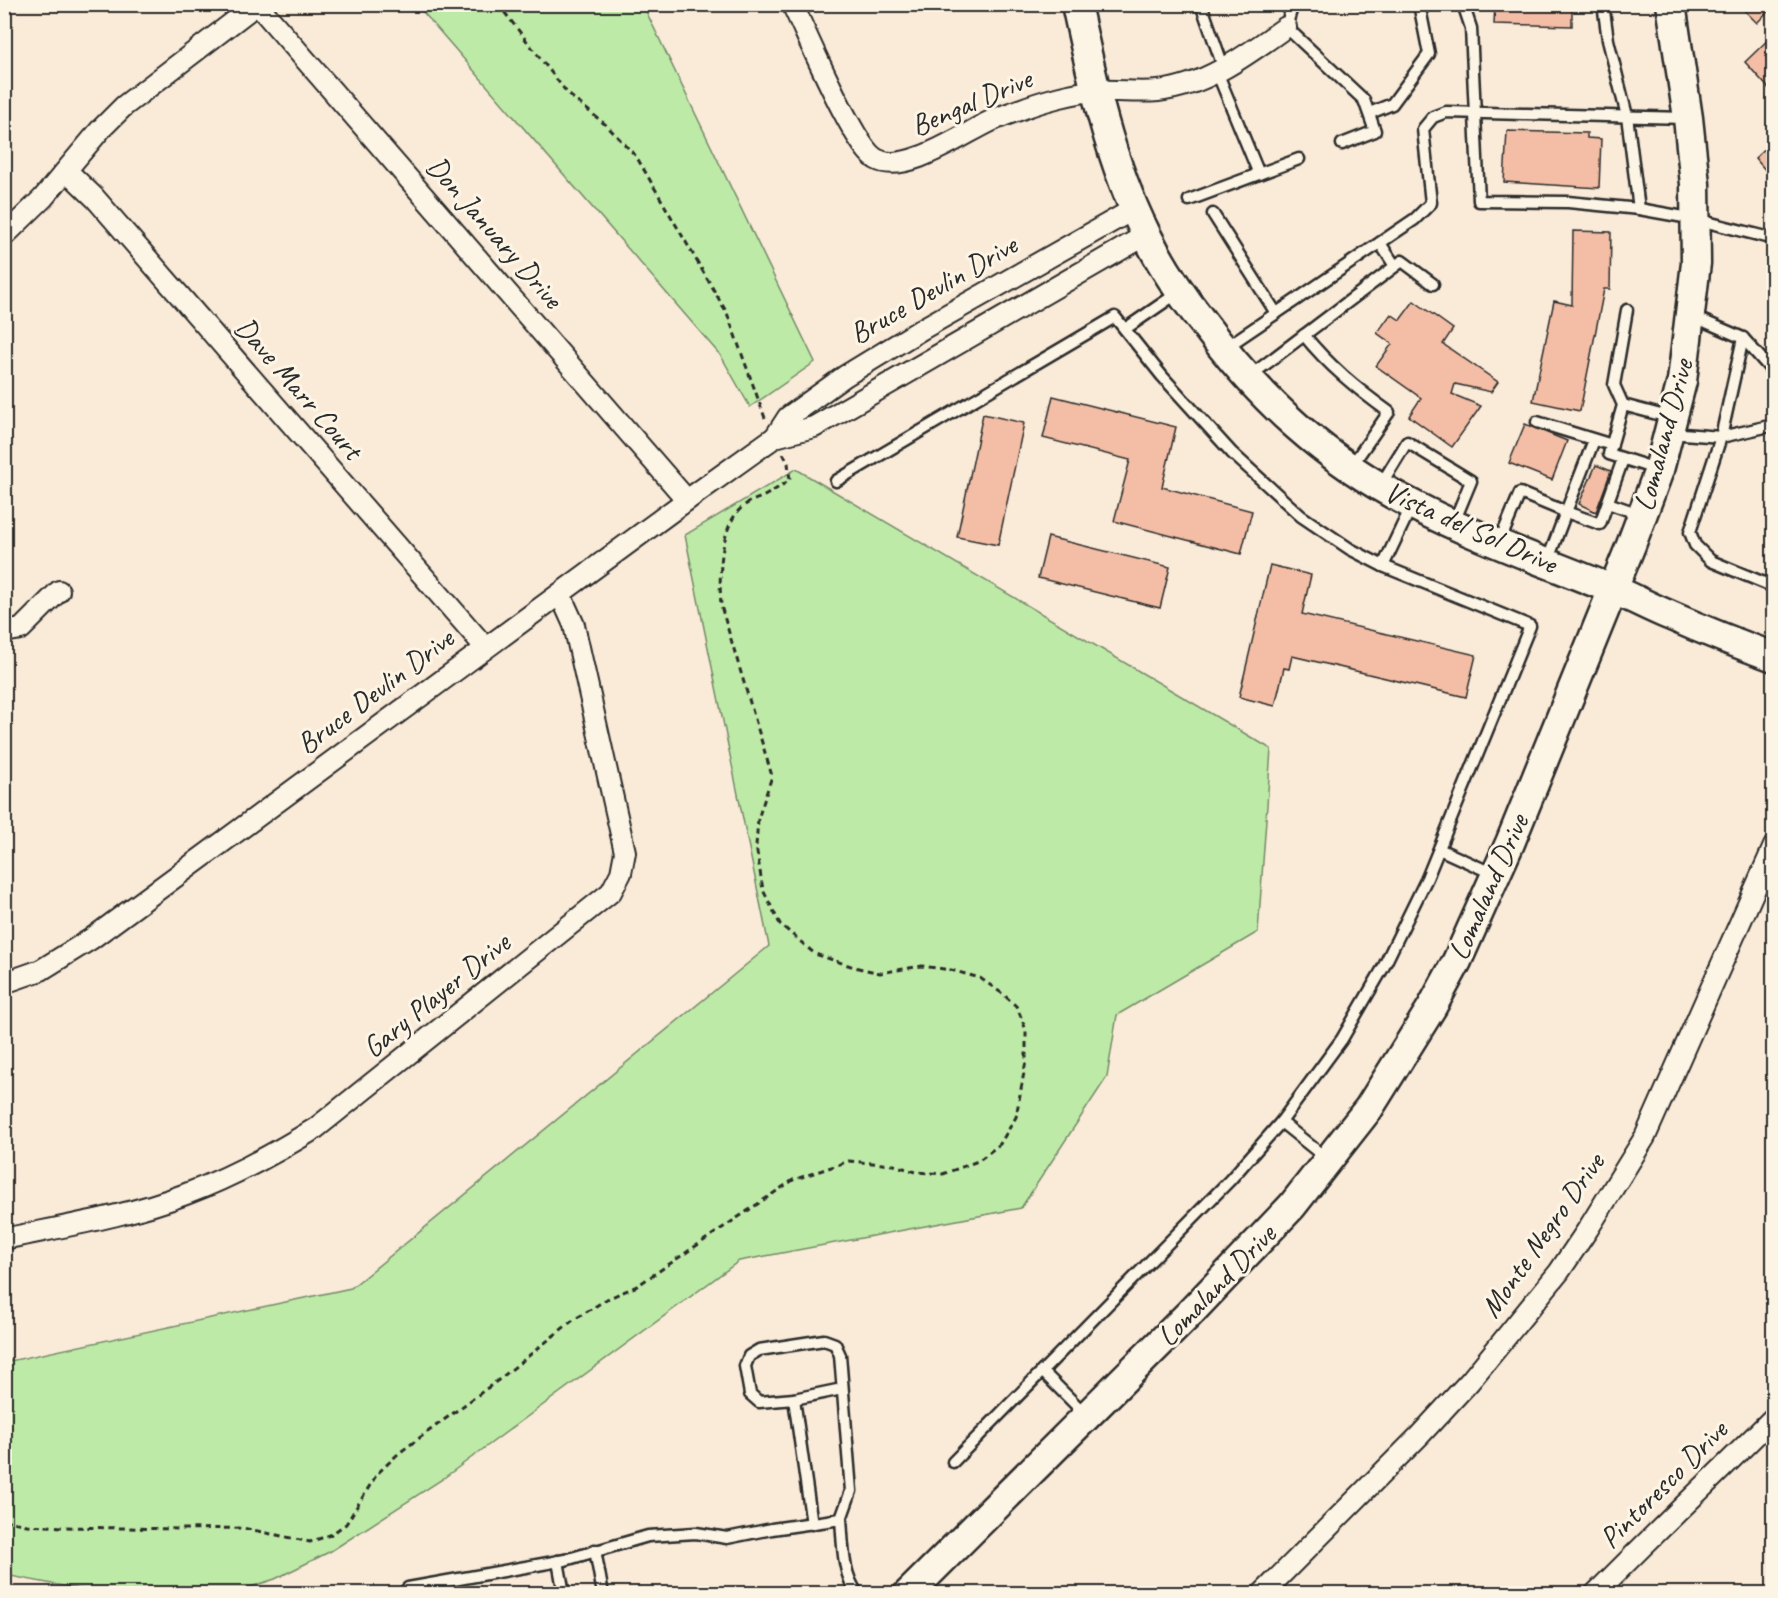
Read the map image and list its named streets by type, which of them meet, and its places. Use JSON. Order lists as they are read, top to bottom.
{
  "streets": {
    "street": [
      "Bengal Drive",
      "Don January Drive",
      "Bruce Devlin Drive",
      "Dave Marr Court",
      "Lomaland Drive",
      "Vista del Sol Drive",
      "Gary Player Drive",
      "Monte Negro Drive",
      "Pintoresco Drive"
    ]
  },
  "crossings": [
    ["Bengal Drive", "Vista del Sol Drive"],
    ["Don January Drive", "Bruce Devlin Drive"],
    ["Bruce Devlin Drive", "Dave Marr Court"],
    ["Bruce Devlin Drive", "Vista del Sol Drive"],
    ["Bruce Devlin Drive", "Gary Player Drive"],
    ["Lomaland Drive", "Vista del Sol Drive"]
  ]
}
